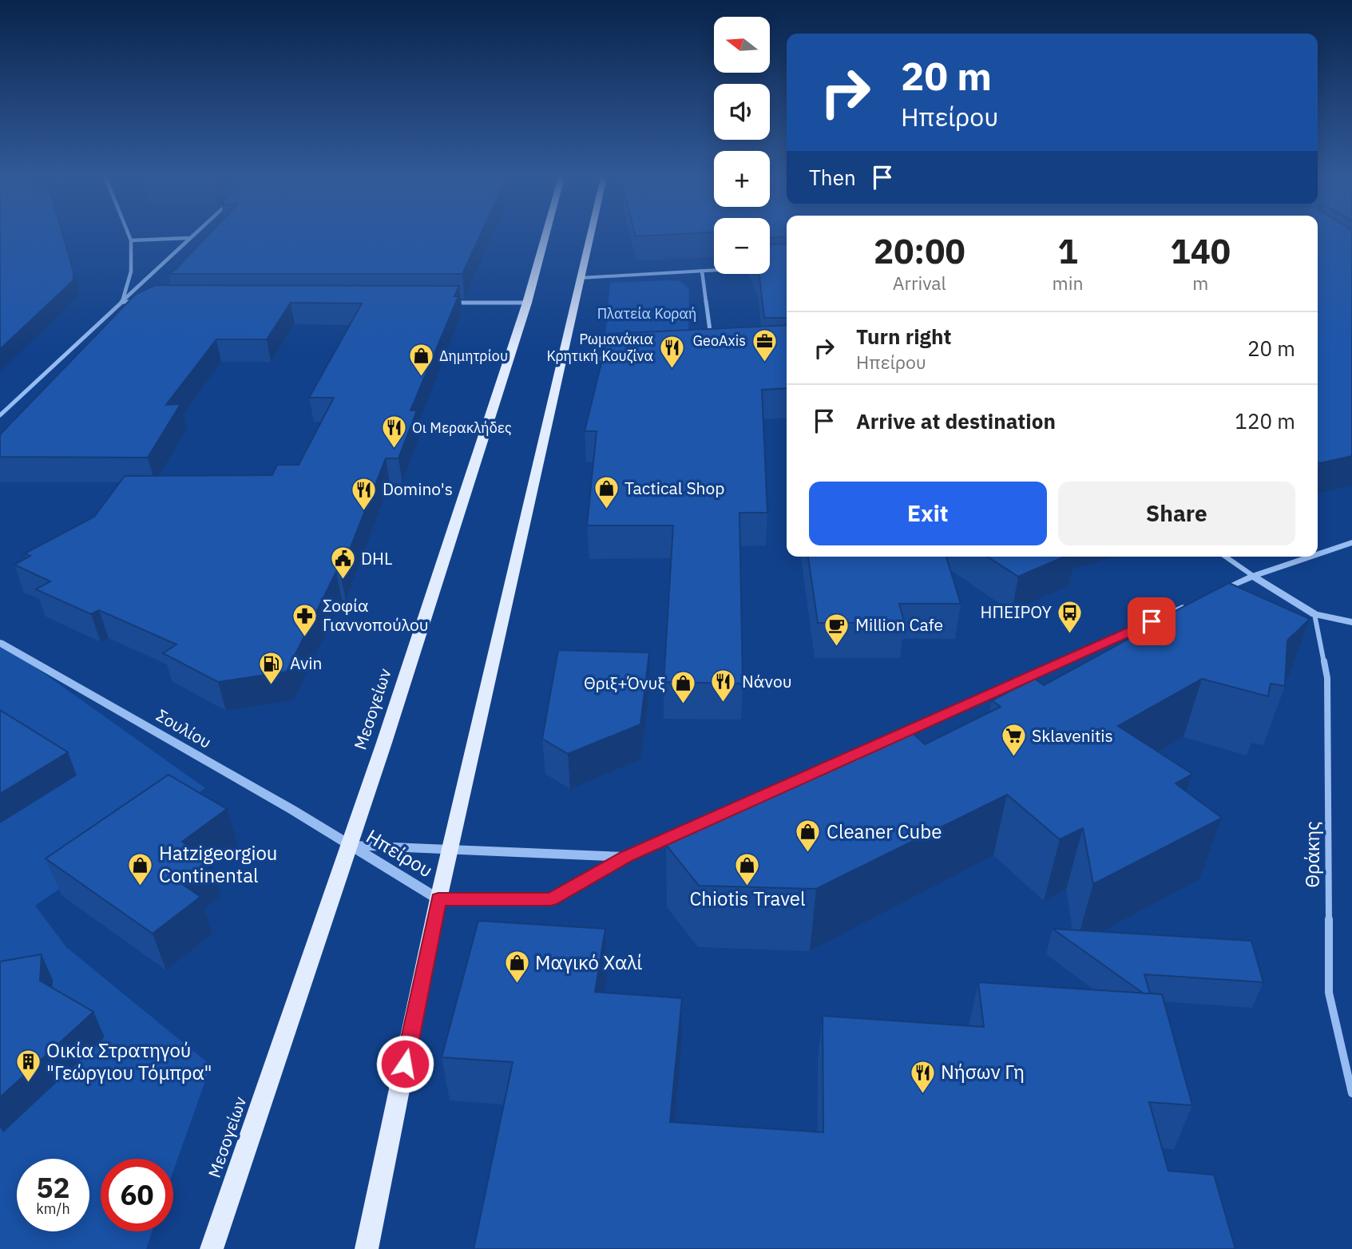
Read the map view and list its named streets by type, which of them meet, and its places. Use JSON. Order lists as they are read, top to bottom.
{
  "streets": {
    "main road": ["Μεσογείων"],
    "street": ["Σουλίου", "Ηπείρου", "Θράκης"]
  },
  "crossings": [
    ["Μεσογείων", "Σουλίου"],
    ["Μεσογείων", "Ηπείρου"],
    ["Σουλίου", "Ηπείρου"]
  ],
  "parks": ["Πλατεία Κοραή"],
  "places": {
    "office": ["GeoAxis"],
    "restaurant": [
      "Ρωμανάκια Κρητική Κουζίνα",
      "Οι Μερακλήδες",
      "Domino's",
      "Νάνου",
      "Νήσων Γη"
    ],
    "shop": [
      "Δημητρίου",
      "Tactical Shop",
      "Θριξ+Όνυξ",
      "Cleaner Cube",
      "Hatzigeorgiou Continental",
      "Chiotis Travel",
      "Μαγικό Χαλί"
    ],
    "public building": ["DHL"],
    "bus stop": ["ΗΠΕΙΡΟΥ"],
    "pharmacy": ["Σοφία Γιαννοπούλου"],
    "cafe": ["Million Cafe"],
    "fuel station": ["Avin"],
    "supermarket": ["Sklavenitis"],
    "building": ["Οικία Στρατηγού \"Γεώργιου Τόμπρα\""]
  },
  "north": "left",
  "page": {
    "map_buttons": ["+", "−"],
    "turn": ["20 m", "Ηπείρου"],
    "then": "Then",
    "eta": [
      "20:00",
      "Arrival",
      "1",
      "min",
      "140",
      "m"
    ],
    "list": [
      {
        "name": "Turn right",
        "note": "Ηπείρου",
        "value": "20 m"
      },
      {
        "name": "Arrive at destination",
        "value": "120 m"
      }
    ],
    "buttons": ["Exit", "Share"],
    "speed": "52 km/h",
    "limit": "60"
  }
}
